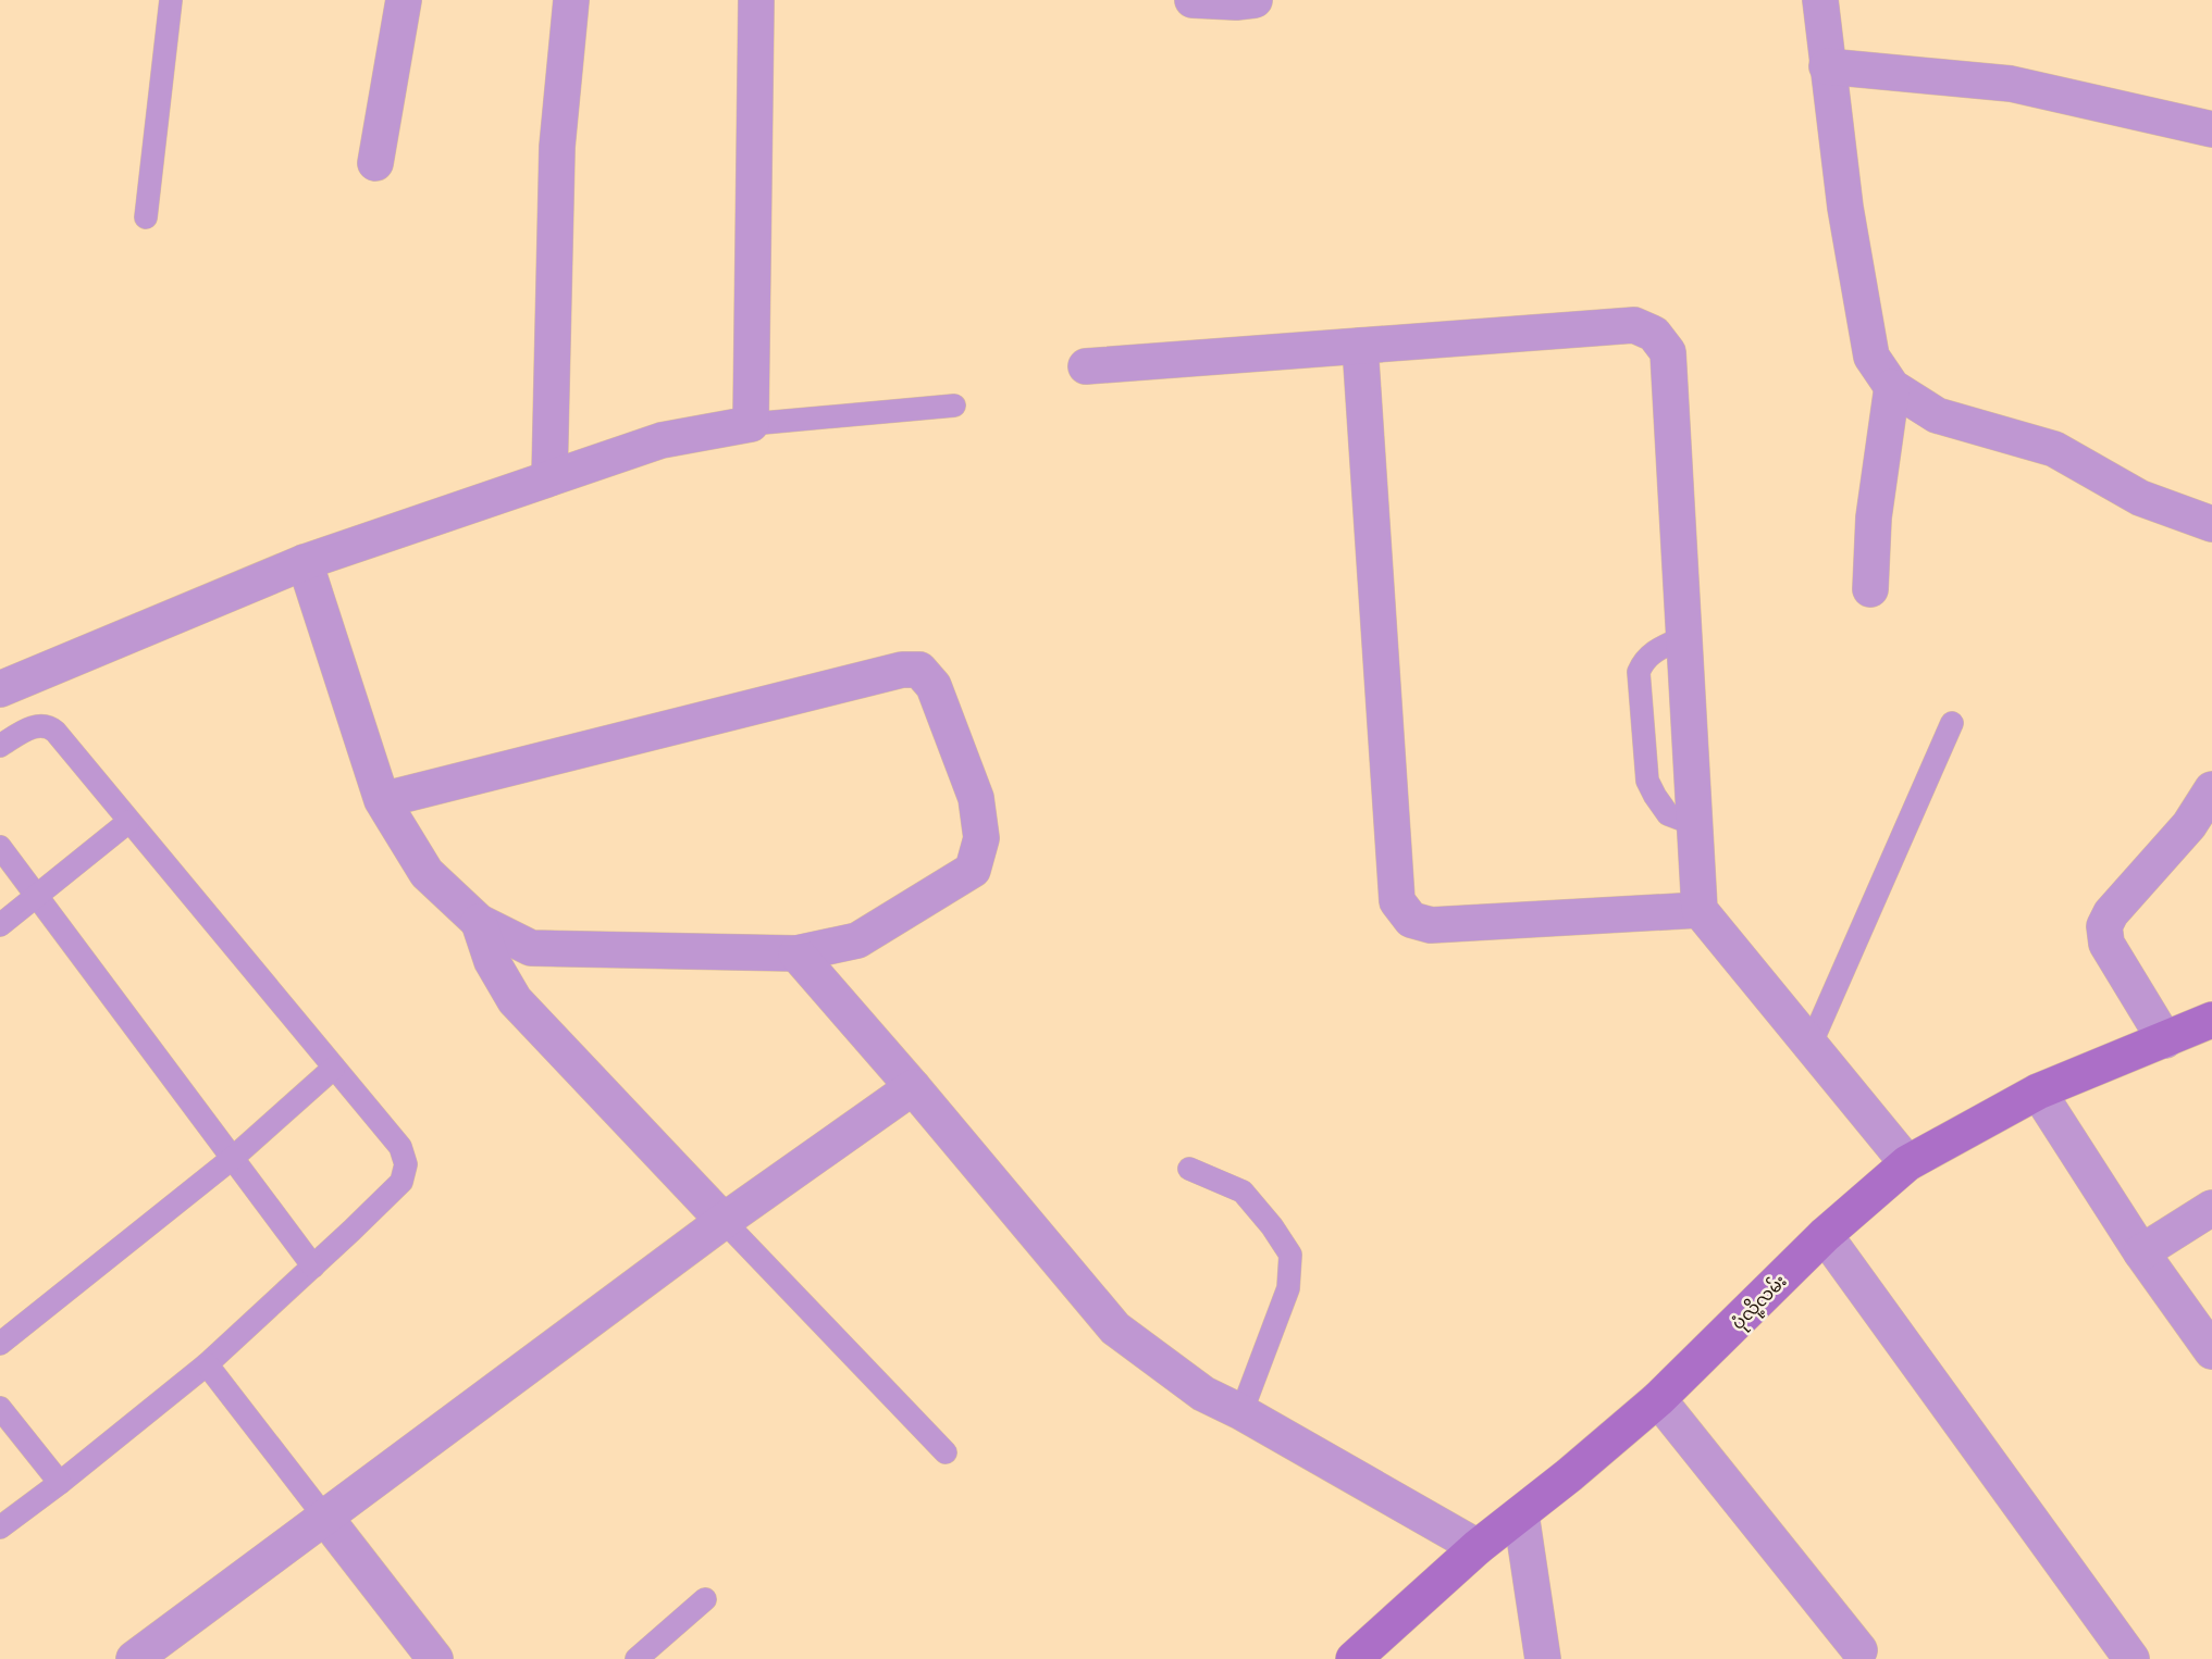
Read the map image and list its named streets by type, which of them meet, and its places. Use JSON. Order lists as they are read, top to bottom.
{
  "streets": {
    "main road": ["ပုံလို့လမ်း"]
  }
}
